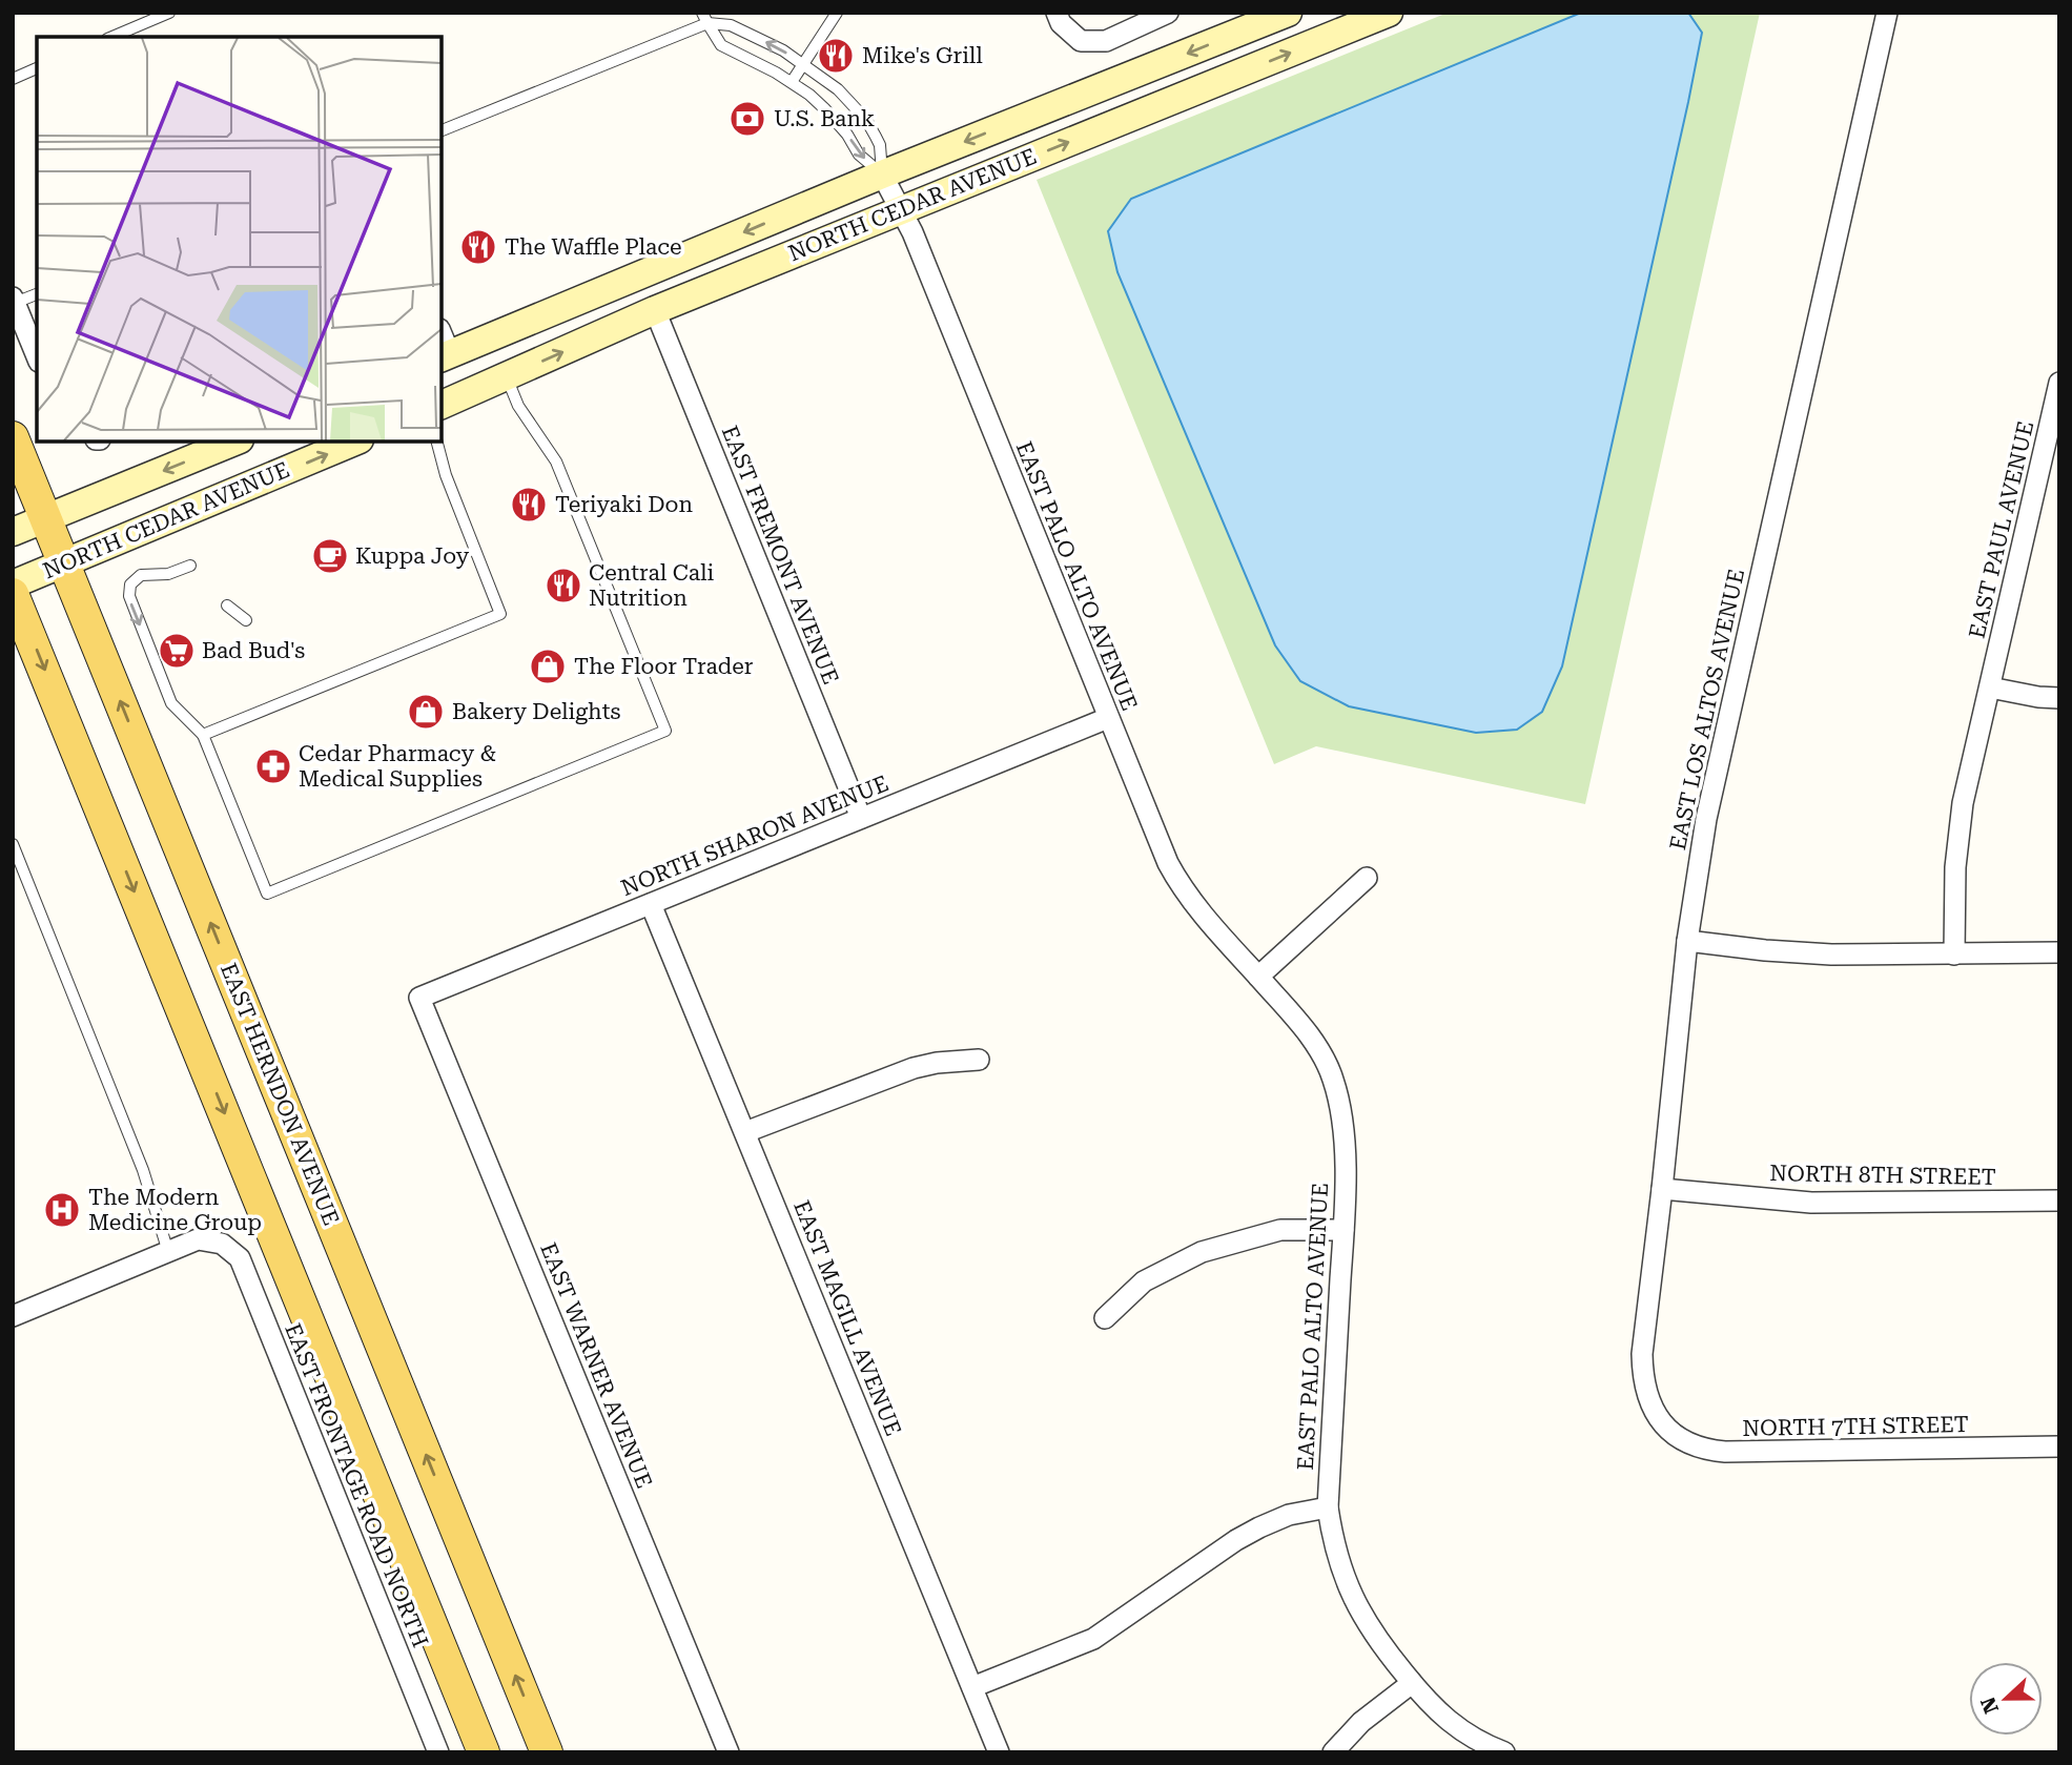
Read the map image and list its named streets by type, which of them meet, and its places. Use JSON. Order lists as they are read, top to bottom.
{
  "streets": {
    "main road": ["NORTH CEDAR AVENUE", "EAST HERNDON AVENUE"],
    "street": [
      "EAST PAUL AVENUE",
      "EAST FREMONT AVENUE",
      "EAST PALO ALTO AVENUE",
      "EAST LOS ALTOS AVENUE",
      "NORTH SHARON AVENUE",
      "NORTH 8TH STREET",
      "EAST MAGILL AVENUE",
      "EAST WARNER AVENUE",
      "NORTH 7TH STREET",
      "EAST FRONTAGE ROAD NORTH"
    ]
  },
  "crossings": [
    ["NORTH CEDAR AVENUE", "EAST FREMONT AVENUE"],
    ["NORTH CEDAR AVENUE", "EAST PALO ALTO AVENUE"],
    ["NORTH CEDAR AVENUE", "EAST HERNDON AVENUE"],
    ["EAST FREMONT AVENUE", "NORTH SHARON AVENUE"],
    ["EAST PALO ALTO AVENUE", "NORTH SHARON AVENUE"],
    ["EAST LOS ALTOS AVENUE", "NORTH 8TH STREET"],
    ["EAST LOS ALTOS AVENUE", "NORTH 7TH STREET"],
    ["NORTH SHARON AVENUE", "EAST MAGILL AVENUE"],
    ["NORTH SHARON AVENUE", "EAST WARNER AVENUE"]
  ],
  "places": {
    "restaurant": [
      "Mike's Grill",
      "The Waffle Place",
      "Teriyaki Don",
      "Central Cali Nutrition"
    ],
    "bank": ["U.S. Bank"],
    "cafe": ["Kuppa Joy"],
    "supermarket": ["Bad Bud's"],
    "shop": ["The Floor Trader", "Bakery Delights"],
    "pharmacy": ["Cedar Pharmacy & Medical Supplies"],
    "hospital": ["The Modern Medicine Group"]
  },
  "north": "left"
}
